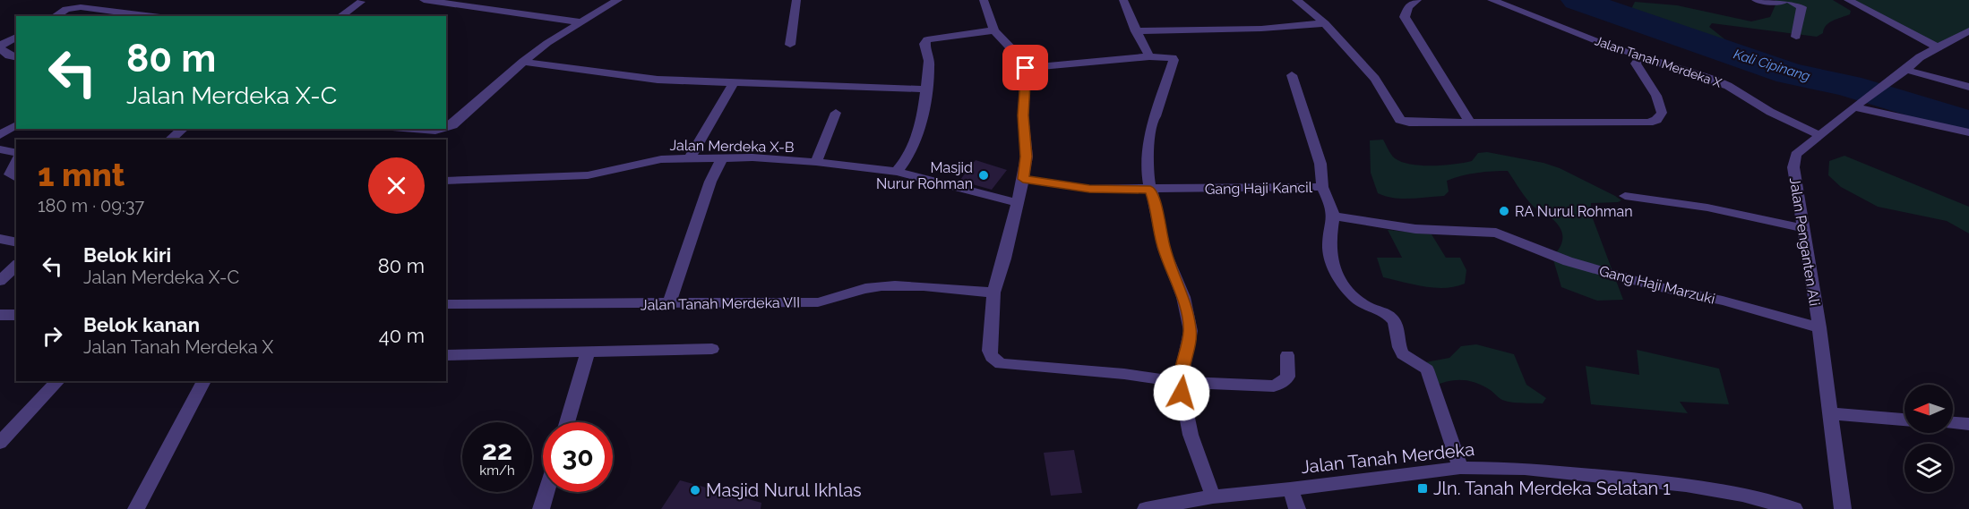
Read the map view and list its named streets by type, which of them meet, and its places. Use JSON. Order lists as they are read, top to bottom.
{
  "streets": {
    "street": [
      "Jalan Tanah Merdeka X",
      "Jalan Merdeka X-B",
      "Gang Haji Kancil",
      "Jalan Penganten Ali",
      "Gang Haji Marzuki",
      "Jalan Tanah Merdeka VII",
      "Jalan Tanah Merdeka"
    ]
  },
  "crossings": [
    ["Jalan Tanah Merdeka X", "Jalan Penganten Ali"],
    ["Gang Haji Kancil", "Gang Haji Marzuki"],
    ["Jalan Penganten Ali", "Gang Haji Marzuki"]
  ],
  "water": ["Kali Cipinang"],
  "places": {
    "other": ["Masjid Nurur Rohman", "RA Nurul Rohman", "Masjid Nurul Ikhlas"],
    "transit": ["Jln. Tanah Merdeka Selatan 1"]
  },
  "north": "left",
  "page": {
    "turn": ["80 m", "Jalan Merdeka X-C"],
    "heading": ["1 mnt", "180 m · 09:37"],
    "list": [
      {
        "name": "Belok kiri",
        "note": "Jalan Merdeka X-C",
        "value": "80 m"
      },
      {
        "name": "Belok kanan",
        "note": "Jalan Tanah Merdeka X",
        "value": "40 m"
      }
    ],
    "speed": "22 km/h",
    "limit": "30"
  }
}
